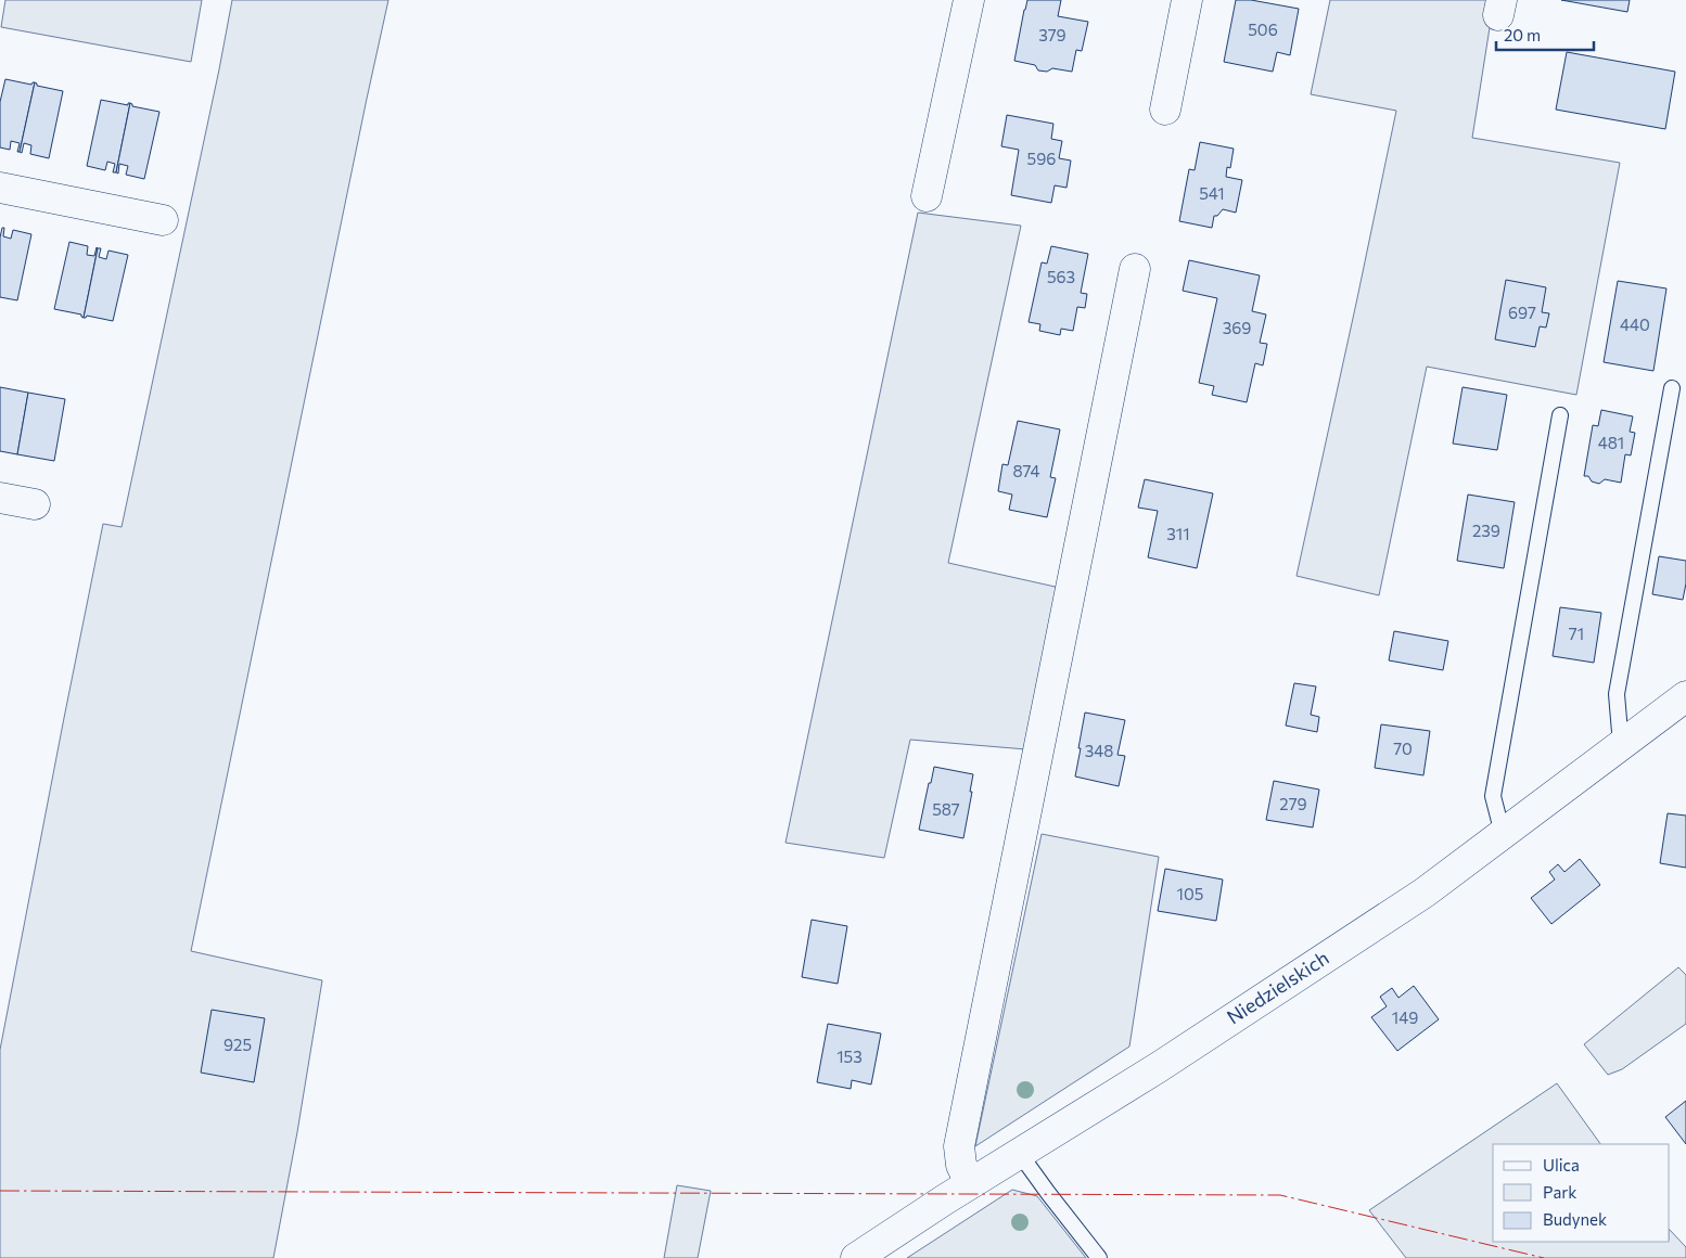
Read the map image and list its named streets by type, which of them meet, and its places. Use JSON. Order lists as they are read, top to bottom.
{
  "streets": {
    "street": ["Niedzielskich"]
  },
  "house_numbers": [
    "506",
    "379",
    "596",
    "541",
    "563",
    "697",
    "440",
    "369",
    "481",
    "874",
    "239",
    "311",
    "71",
    "70",
    "348",
    "279",
    "587",
    "105",
    "149",
    "925",
    "153"
  ],
  "legend": ["Ulica", "Park", "Budynek"],
  "scale_bar": "20 m"
}
